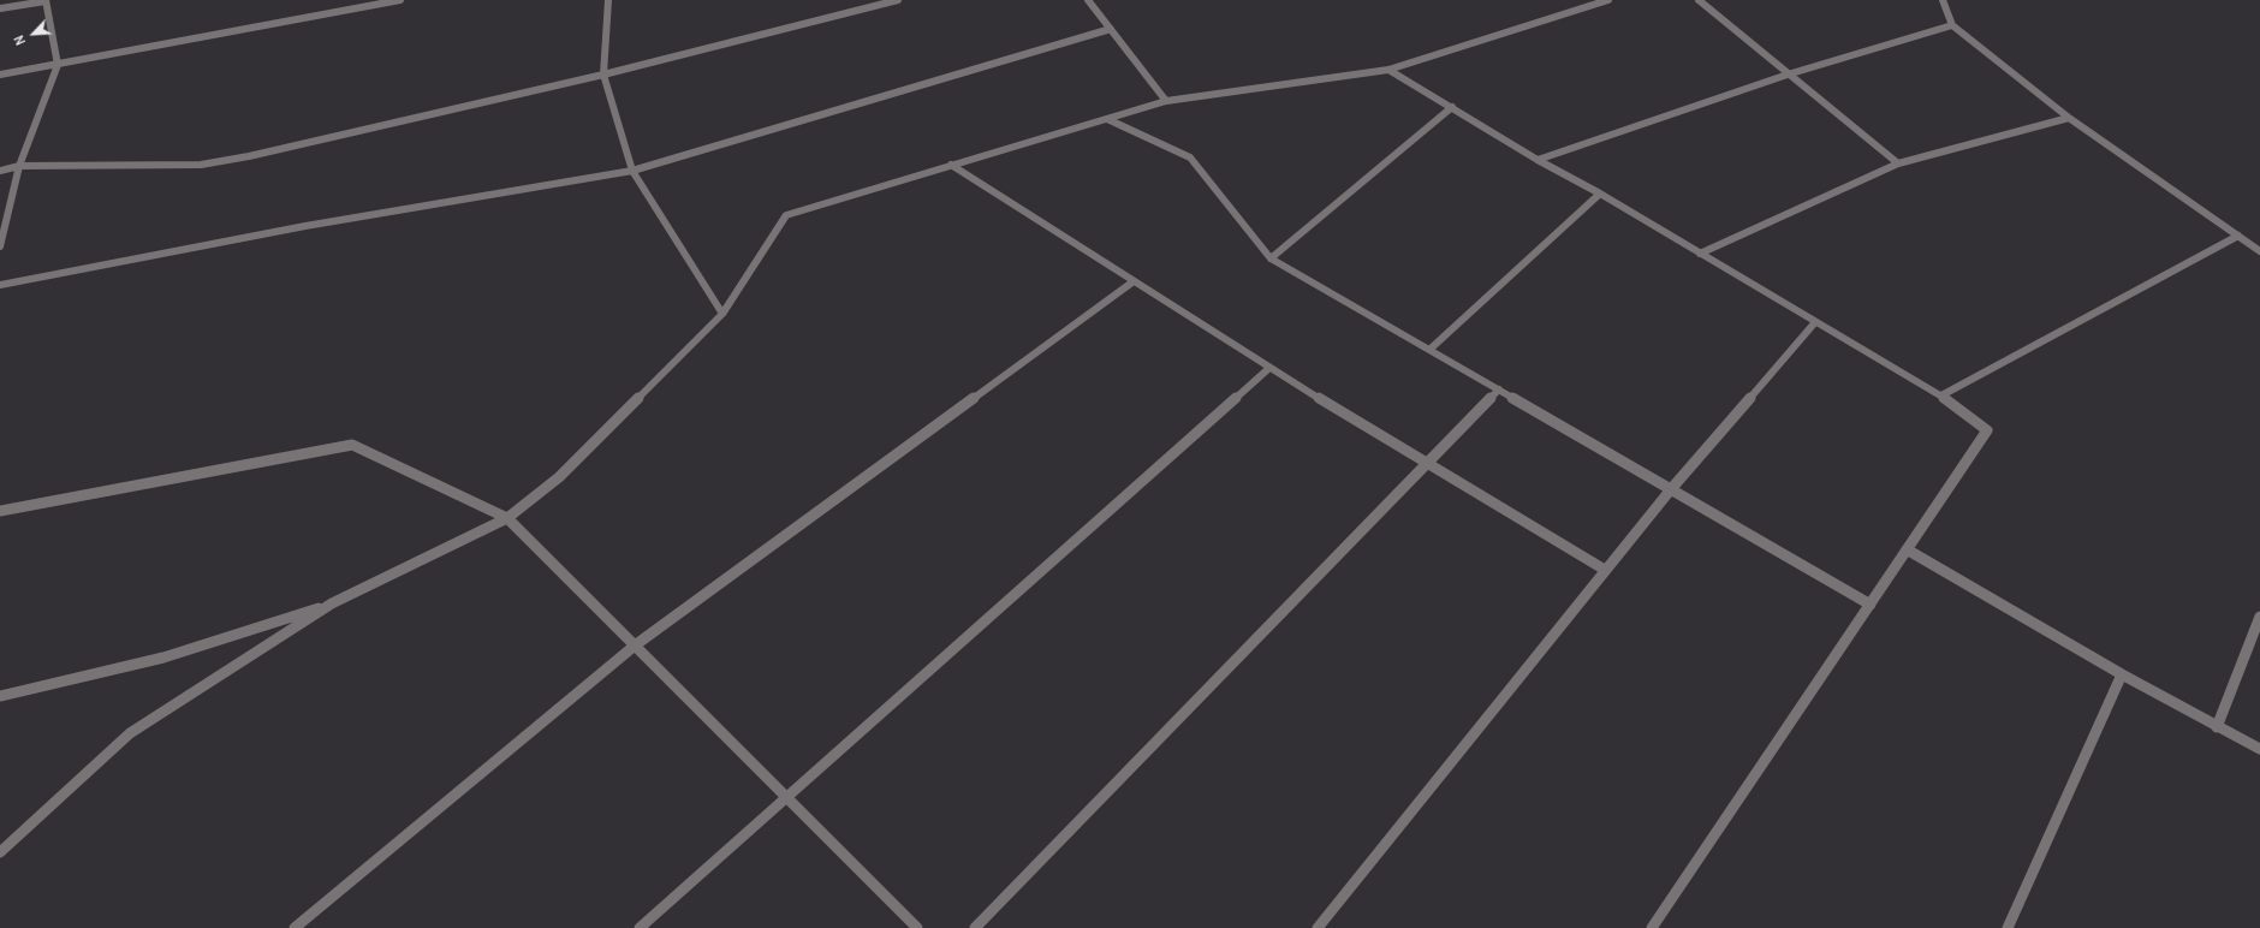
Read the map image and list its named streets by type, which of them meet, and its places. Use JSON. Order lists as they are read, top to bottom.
{
  "north": "bottom left"
}
